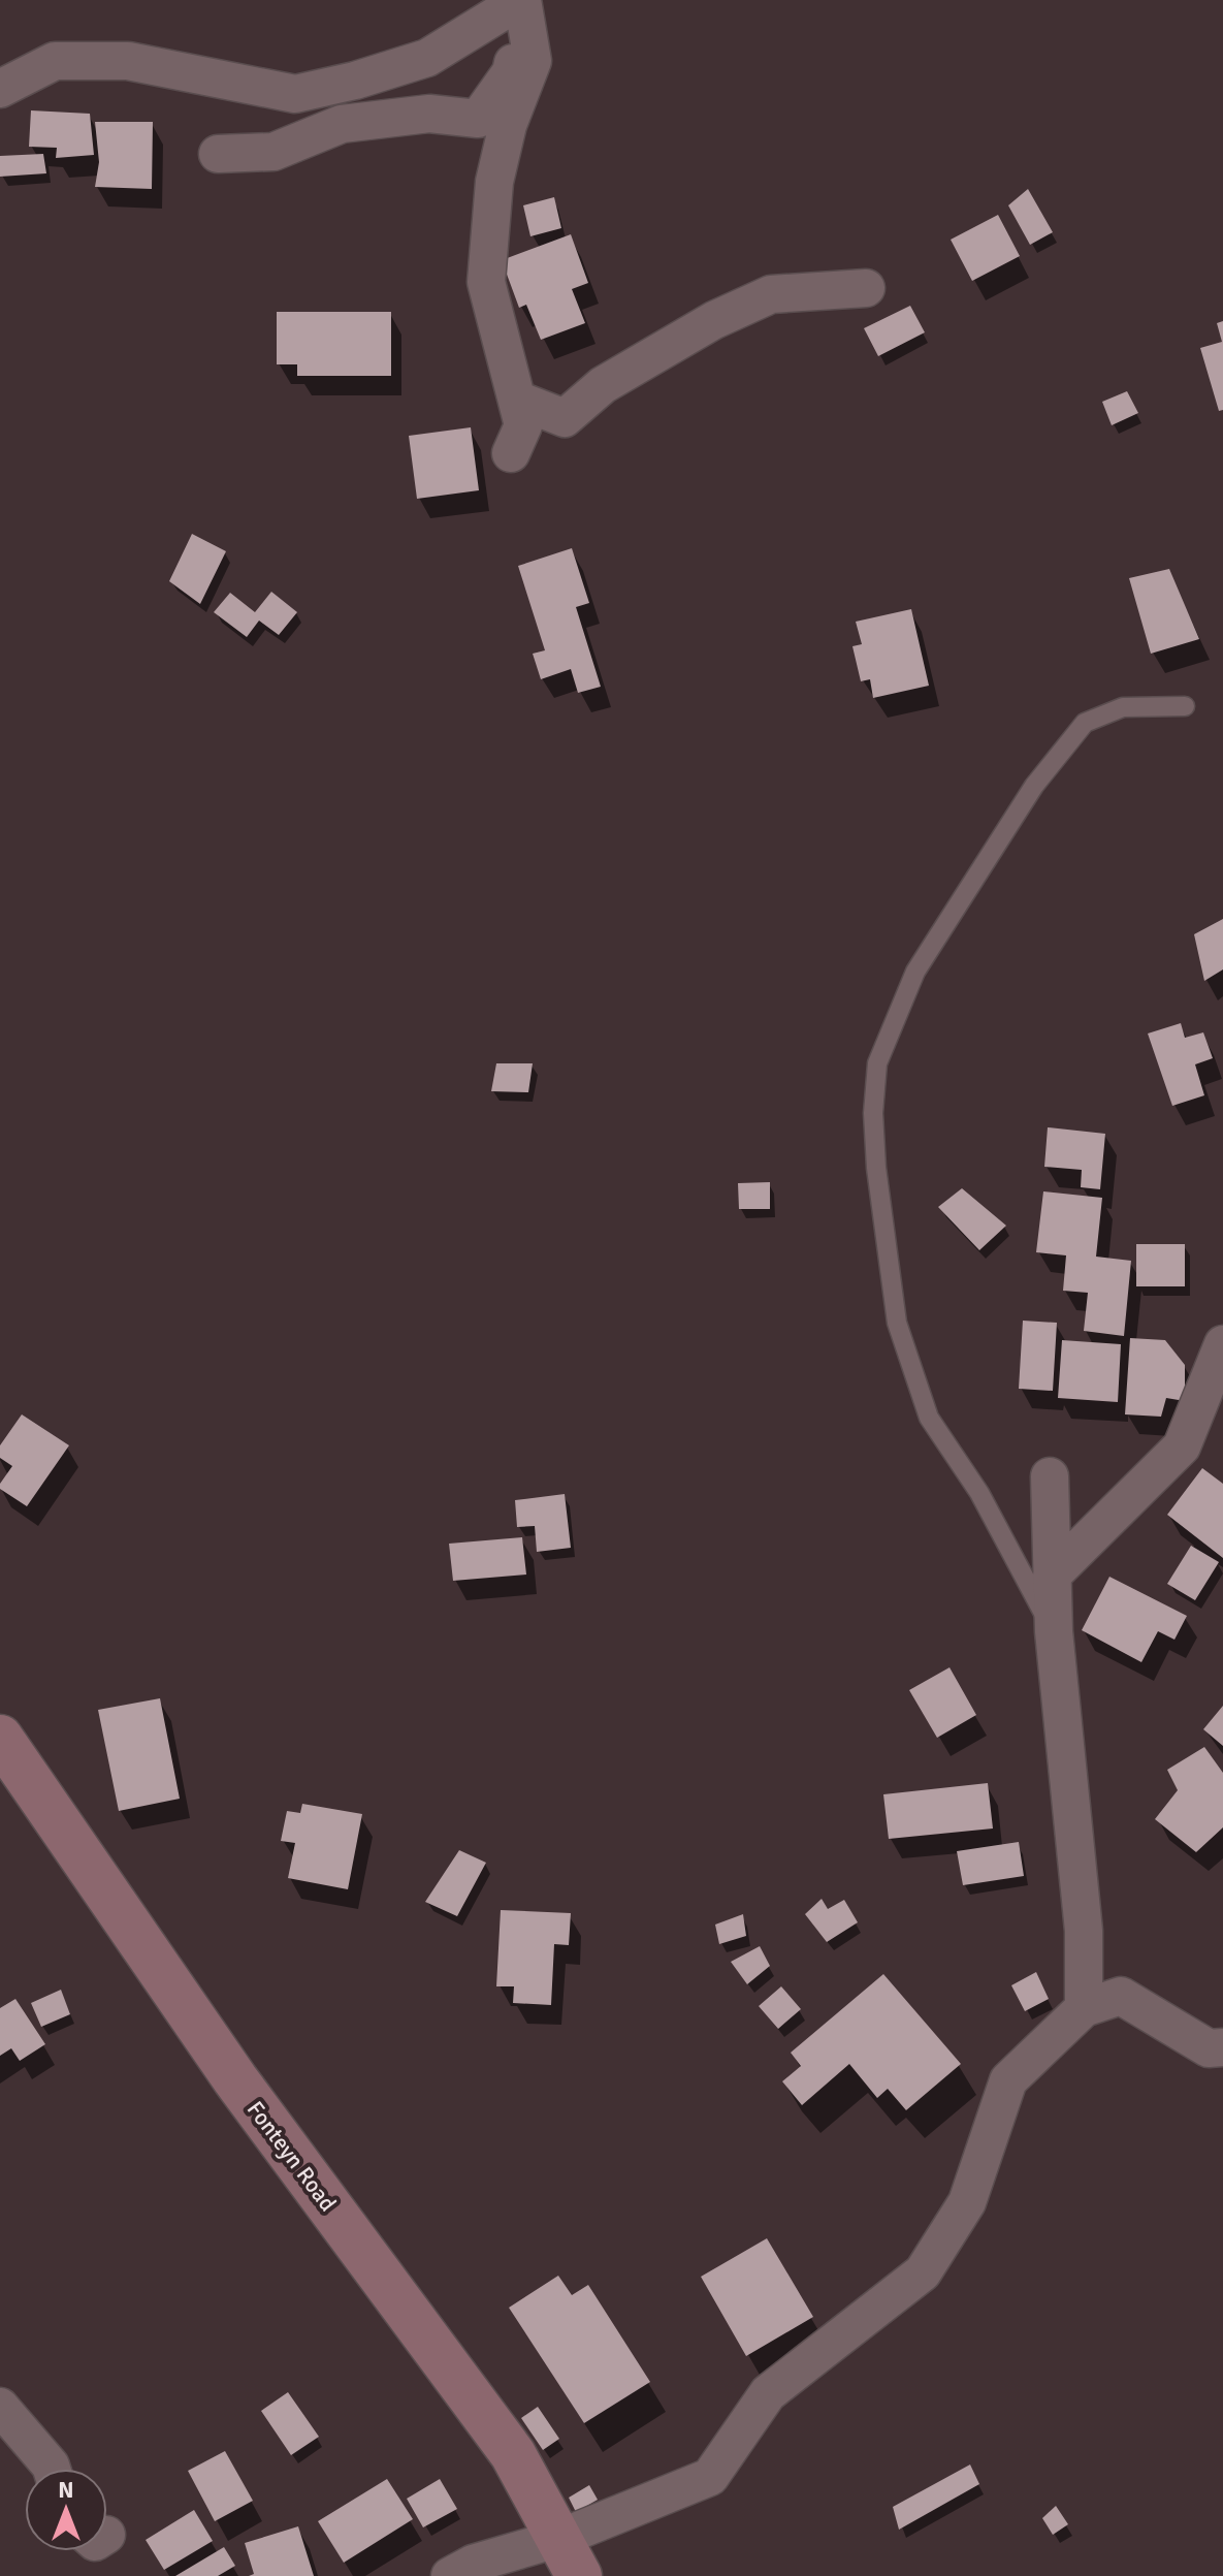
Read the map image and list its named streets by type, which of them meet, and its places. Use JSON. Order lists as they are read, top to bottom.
{
  "streets": {
    "street": ["Fonteyn Road"]
  },
  "north": "top"
}
